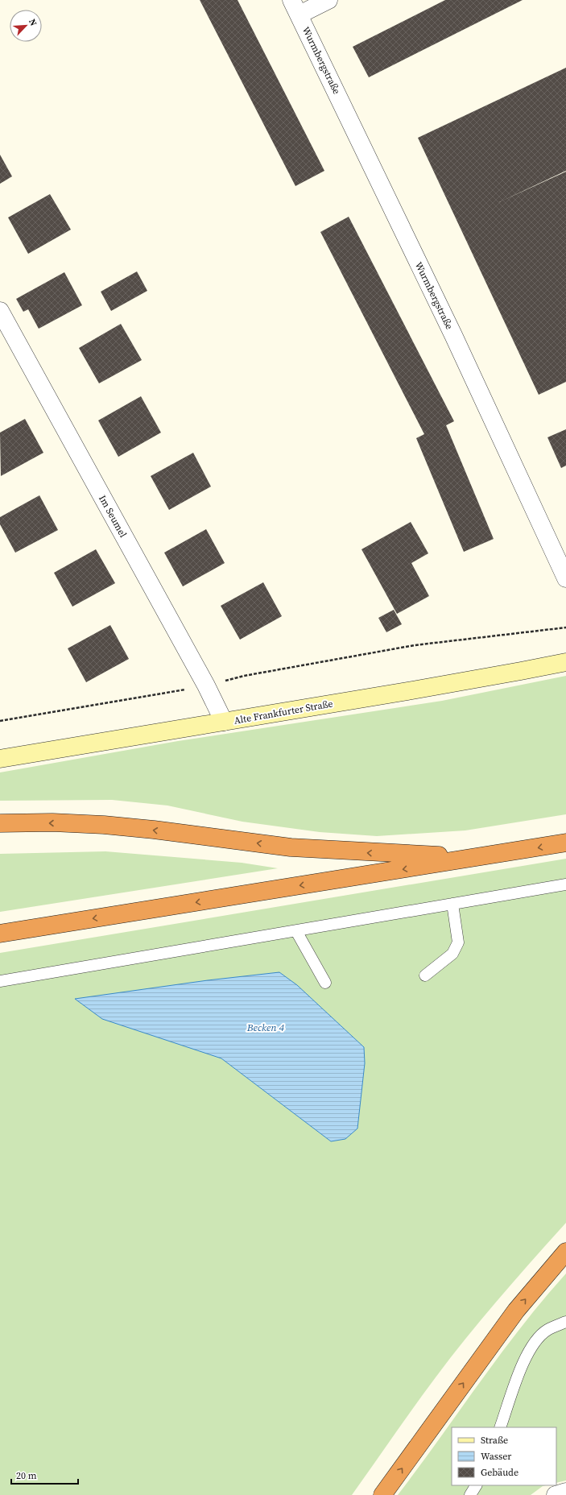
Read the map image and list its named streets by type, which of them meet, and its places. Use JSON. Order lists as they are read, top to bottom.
{
  "streets": {
    "street": ["Wurmbergstraße", "Im Seumel", "Alte Frankfurter Straße"]
  },
  "crossings": [
    ["Im Seumel", "Alte Frankfurter Straße"]
  ],
  "water": ["Becken 4"],
  "legend": ["Straße", "Wasser", "Gebäude"],
  "scale_bar": "20 m",
  "north": "top right"
}
